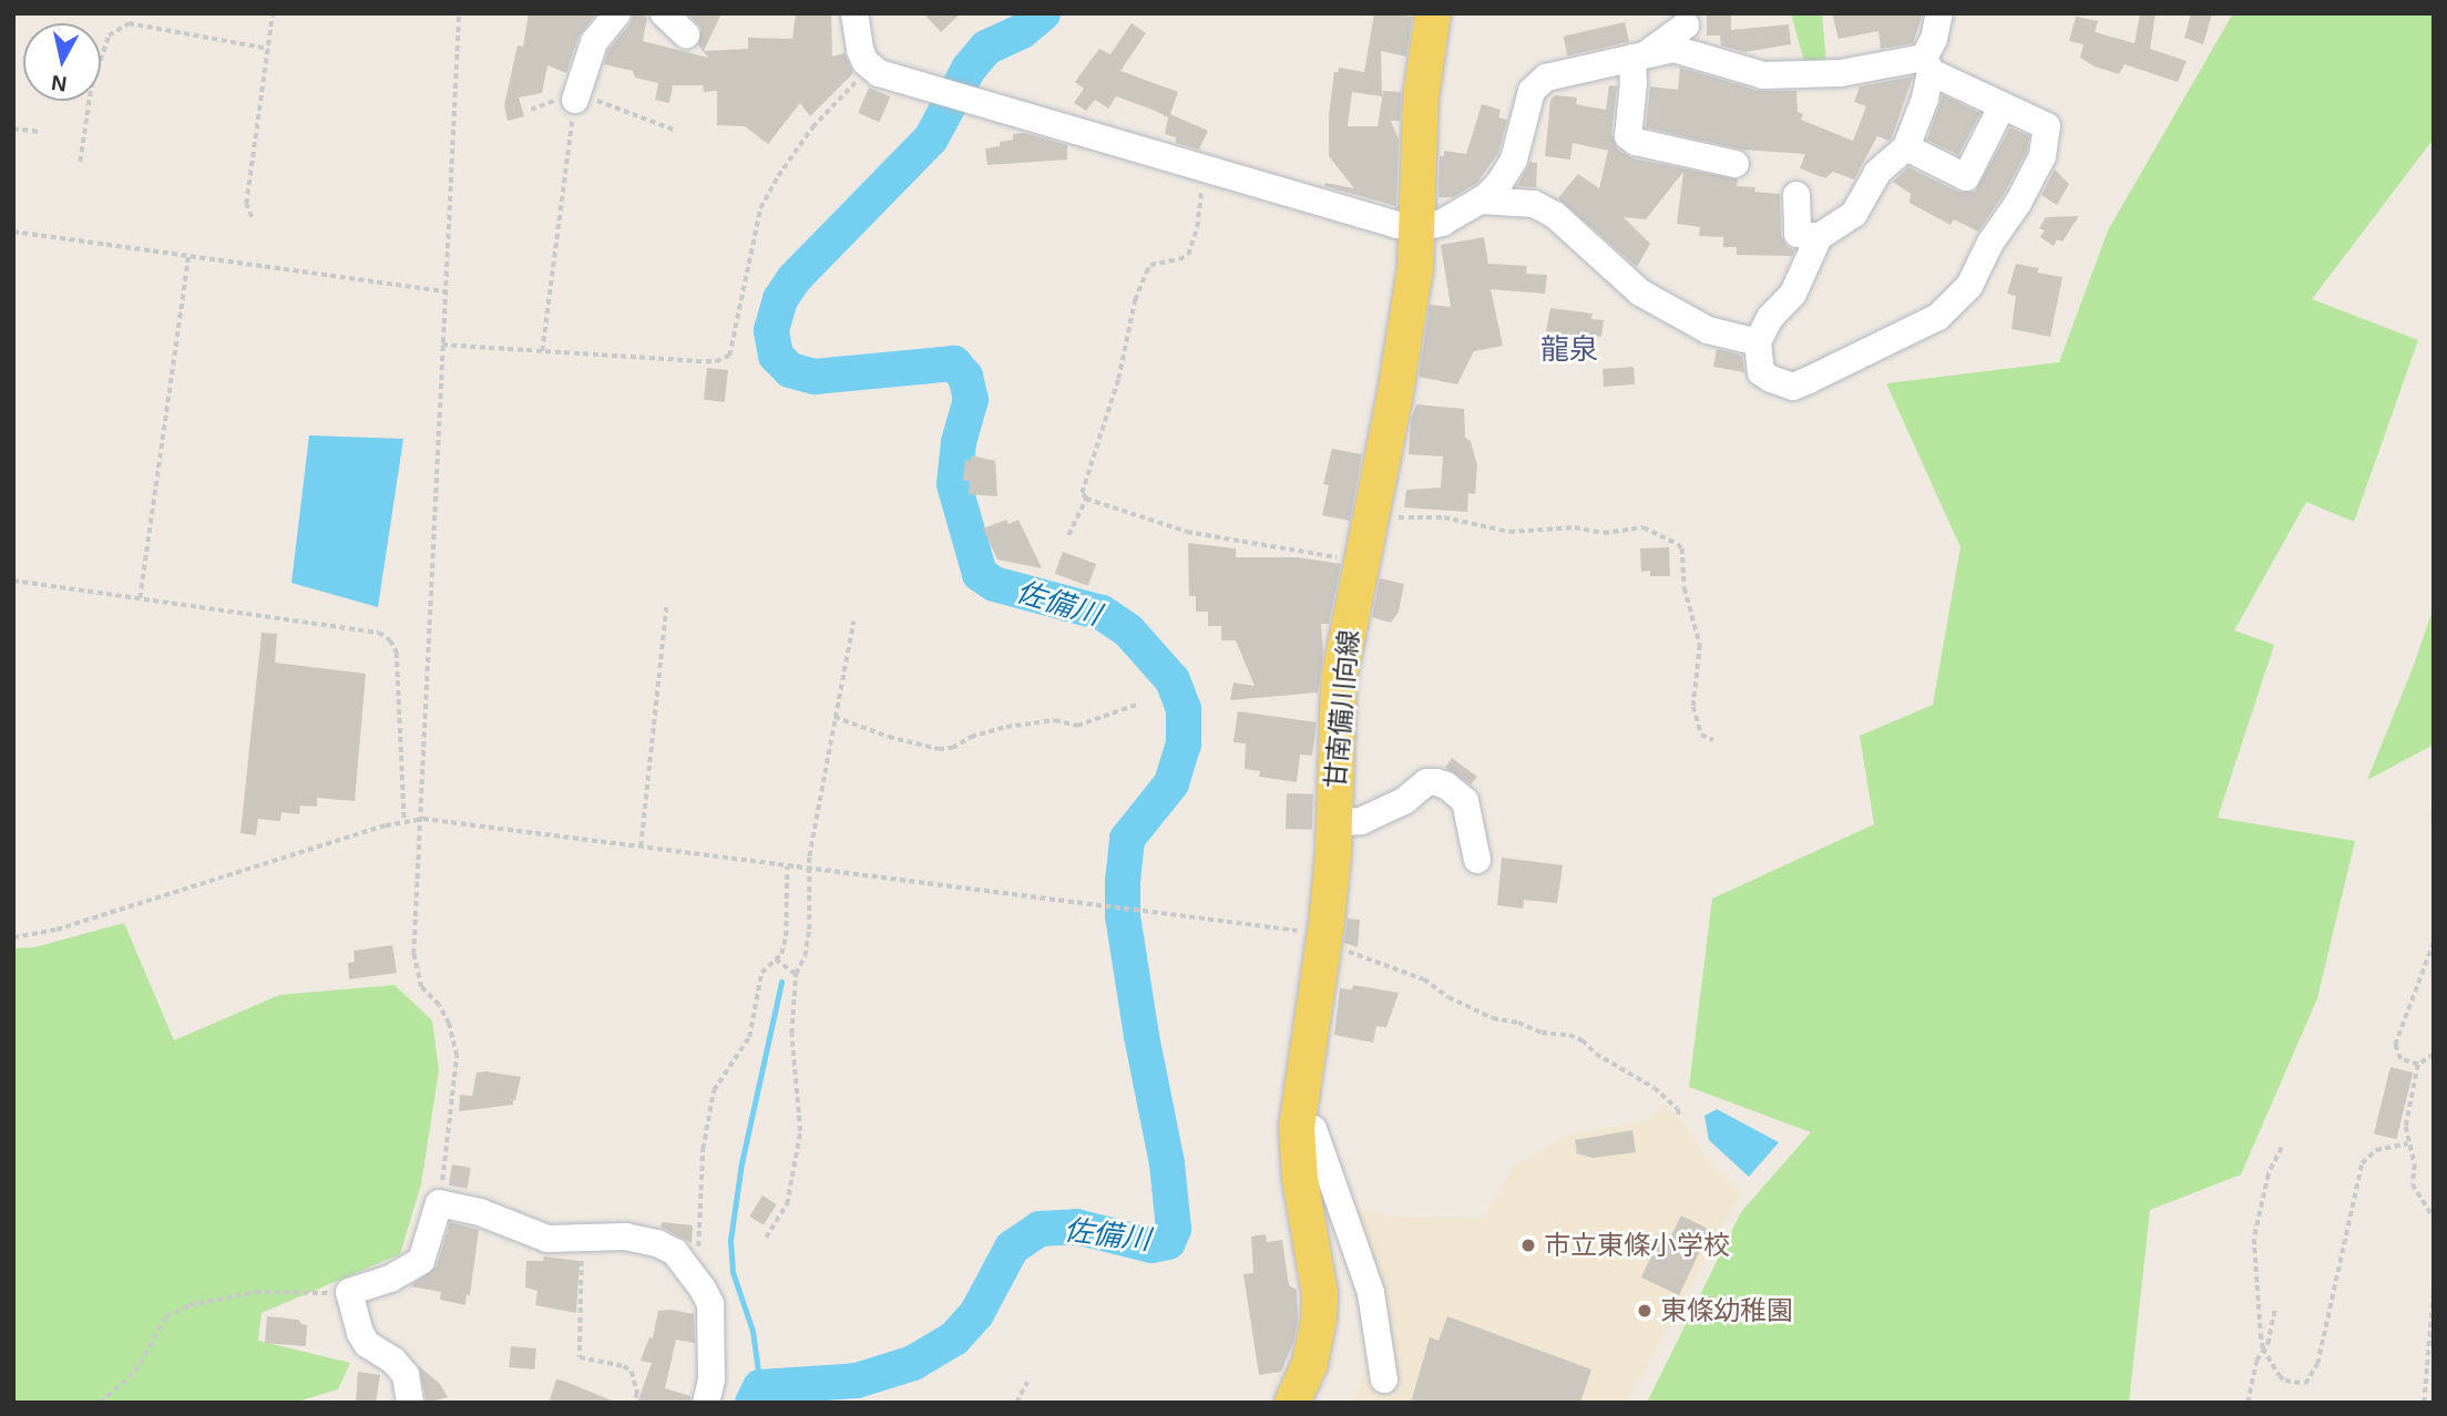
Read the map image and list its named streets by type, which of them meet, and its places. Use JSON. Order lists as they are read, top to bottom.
{
  "streets": {
    "main road": ["甘南備川向線"]
  },
  "districts": ["龍泉"],
  "water": ["佐備川"],
  "places": ["市立東條小学校", "東條幼稚園"],
  "north": "bottom"
}
